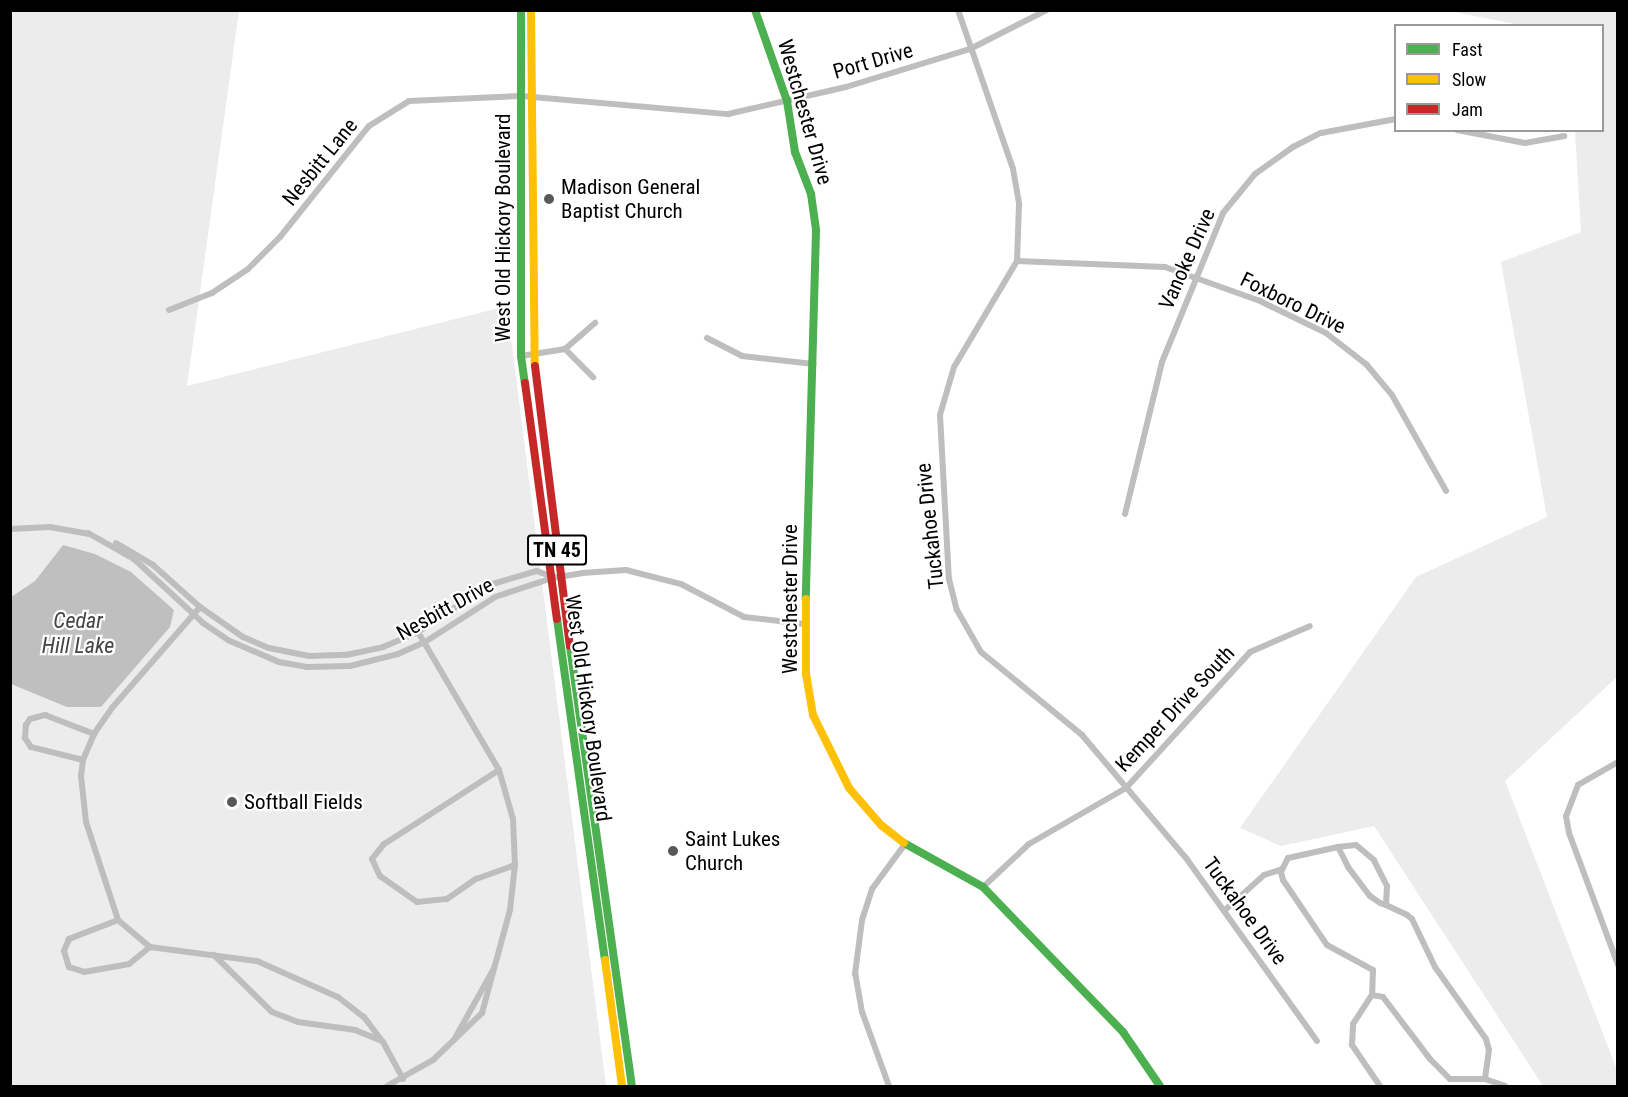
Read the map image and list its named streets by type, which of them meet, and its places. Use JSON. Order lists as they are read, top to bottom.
{
  "streets": {
    "main road": ["Westchester Drive", "West Old Hickory Boulevard", "TN 45"],
    "street": [
      "Port Drive",
      "Nesbitt Lane",
      "Vanoke Drive",
      "Foxboro Drive",
      "Tuckahoe Drive",
      "Nesbitt Drive",
      "Kemper Drive South"
    ]
  },
  "crossings": [
    ["Port Drive", "Westchester Drive"],
    ["Port Drive", "Nesbitt Lane"],
    ["Port Drive", "West Old Hickory Boulevard"],
    ["Port Drive", "Tuckahoe Drive"],
    ["Westchester Drive", "Kemper Drive South"],
    ["Nesbitt Lane", "West Old Hickory Boulevard"],
    ["West Old Hickory Boulevard", "Nesbitt Drive"],
    ["Vanoke Drive", "Foxboro Drive"],
    ["Foxboro Drive", "Tuckahoe Drive"],
    ["Tuckahoe Drive", "Kemper Drive South"]
  ],
  "water": ["Cedar Hill Lake"],
  "places": ["Madison General Baptist Church", "Softball Fields", "Saint Lukes Church"],
  "legend": ["Fast", "Slow", "Jam"]
}
